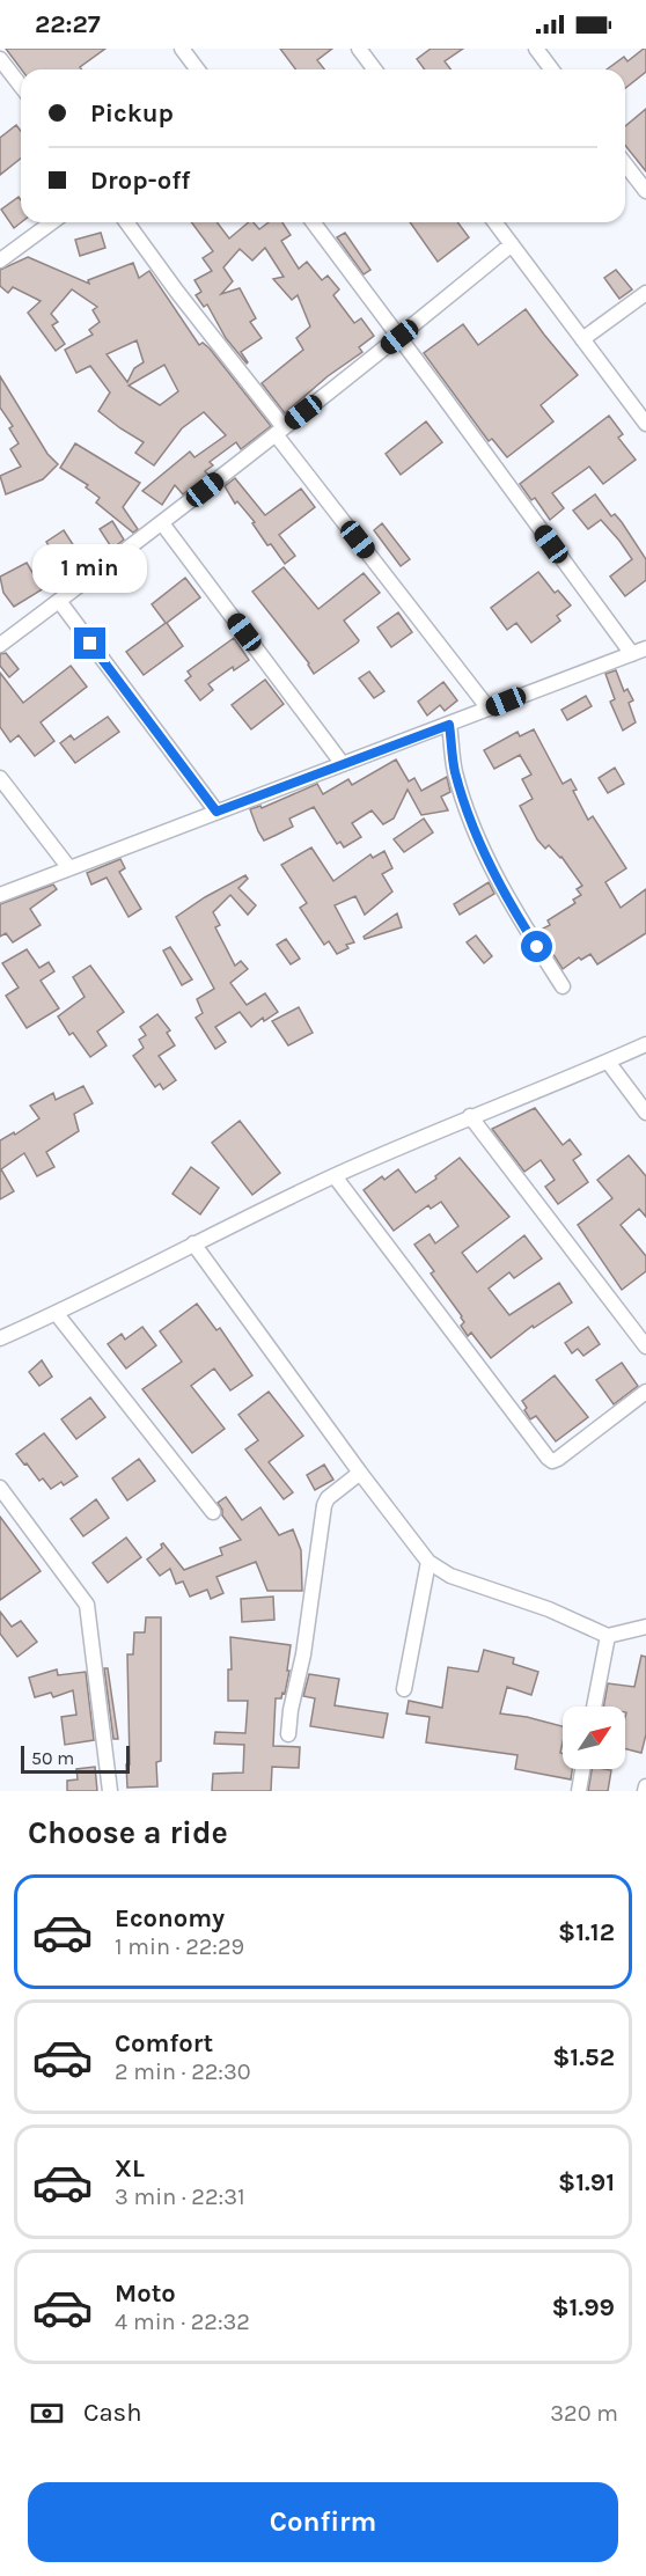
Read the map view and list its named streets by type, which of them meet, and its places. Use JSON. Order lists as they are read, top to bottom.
{
  "scale_bar": "50 m",
  "north": "top right",
  "page": {
    "status": "22:27",
    "banner": ["Pickup", "Drop-off"],
    "bubble": "1 min",
    "scale": "50 m",
    "heading": "Choose a ride",
    "list": [
      {
        "name": "Economy",
        "note": "1 min · 22:29",
        "value": "$1.12"
      },
      {
        "name": "Comfort",
        "note": "2 min · 22:30",
        "value": "$1.52"
      },
      {
        "name": "XL",
        "note": "3 min · 22:31",
        "value": "$1.91"
      },
      {
        "name": "Moto",
        "note": "4 min · 22:32",
        "value": "$1.99"
      }
    ],
    "pay": ["Cash", "320 m"],
    "buttons": "Confirm"
  }
}
